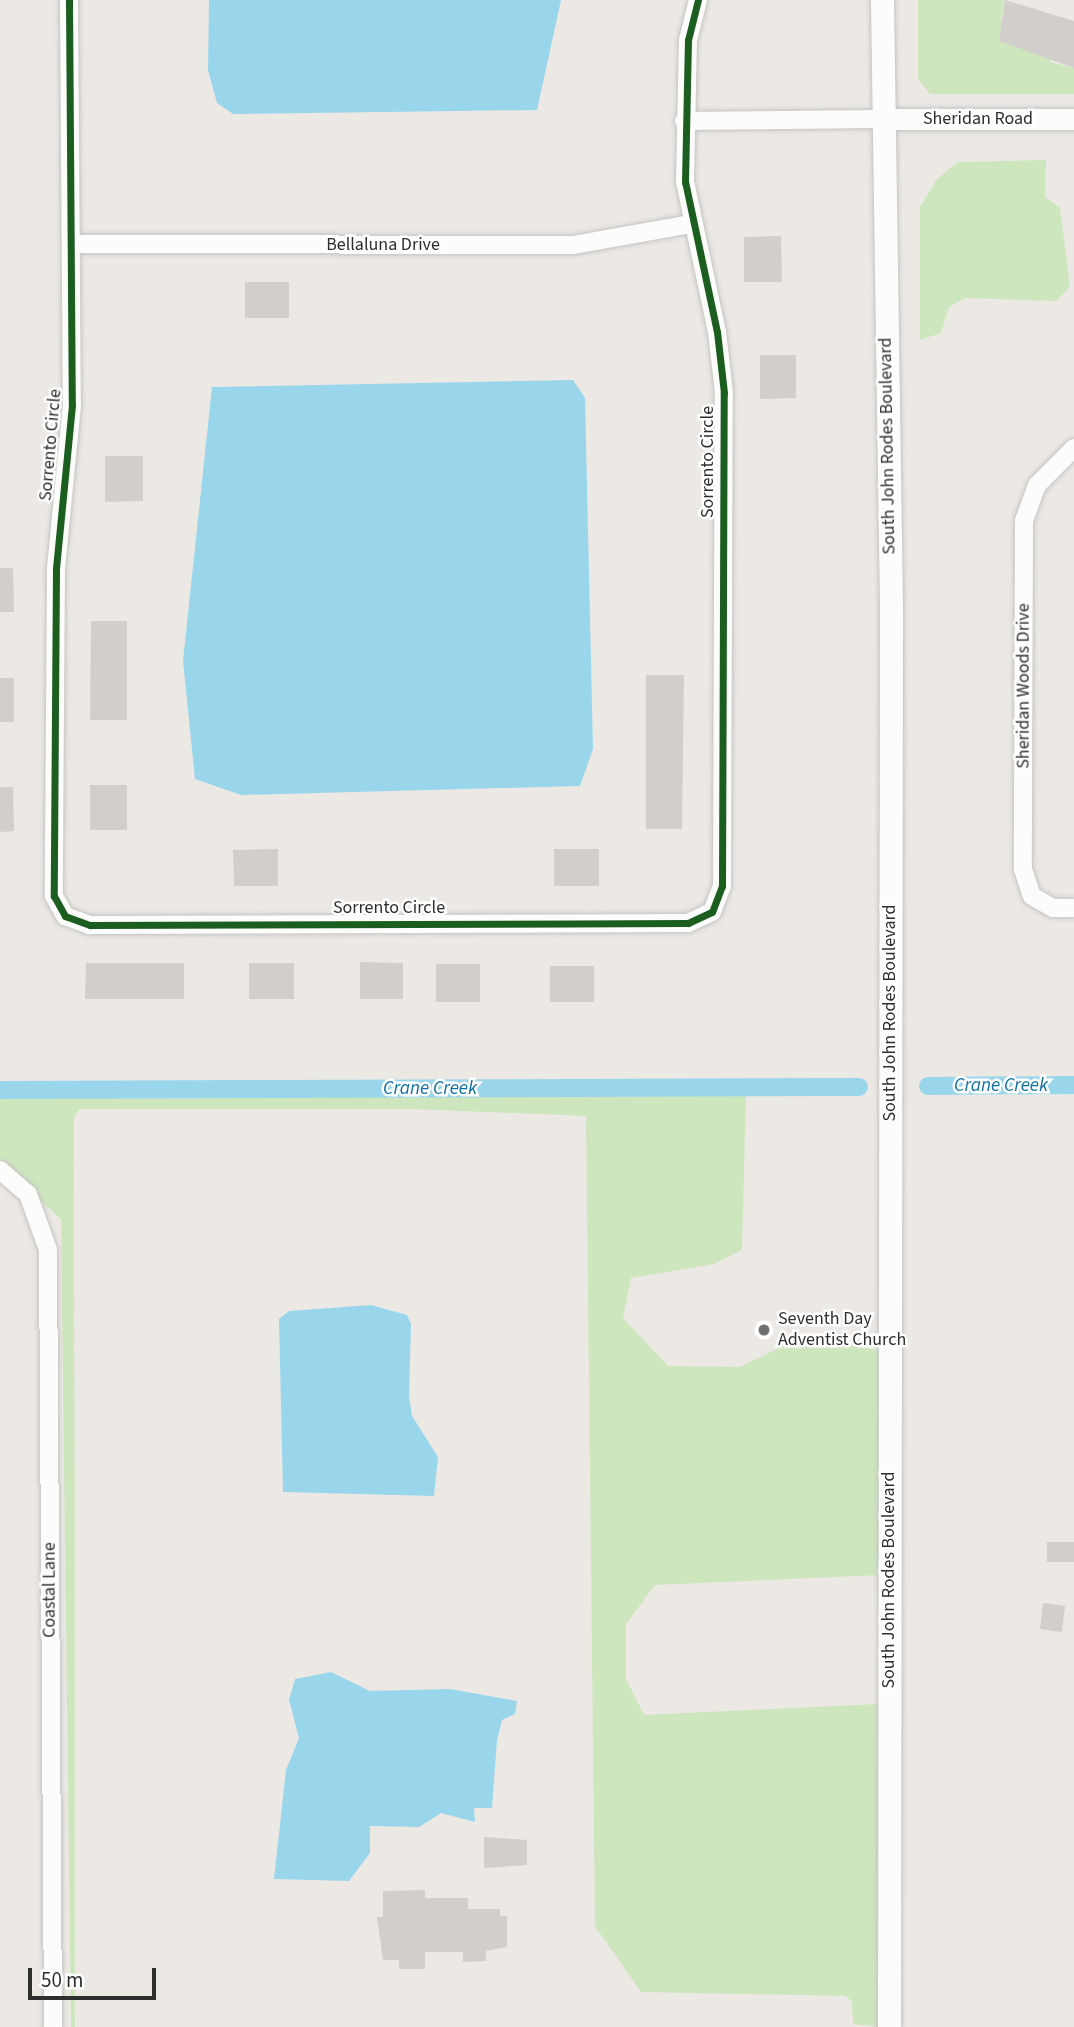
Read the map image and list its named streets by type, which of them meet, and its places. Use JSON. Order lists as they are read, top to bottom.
{
  "streets": {
    "main road": ["South John Rodes Boulevard"],
    "street": [
      "Sheridan Road",
      "Bellaluna Drive",
      "Sorrento Circle",
      "Sheridan Woods Drive",
      "Coastal Lane"
    ]
  },
  "crossings": [
    ["Sheridan Road", "South John Rodes Boulevard"],
    ["Bellaluna Drive", "Sorrento Circle"]
  ],
  "water": ["Crane Creek"],
  "places": ["Seventh Day Adventist Church"],
  "scale_bar": "50 m"
}
